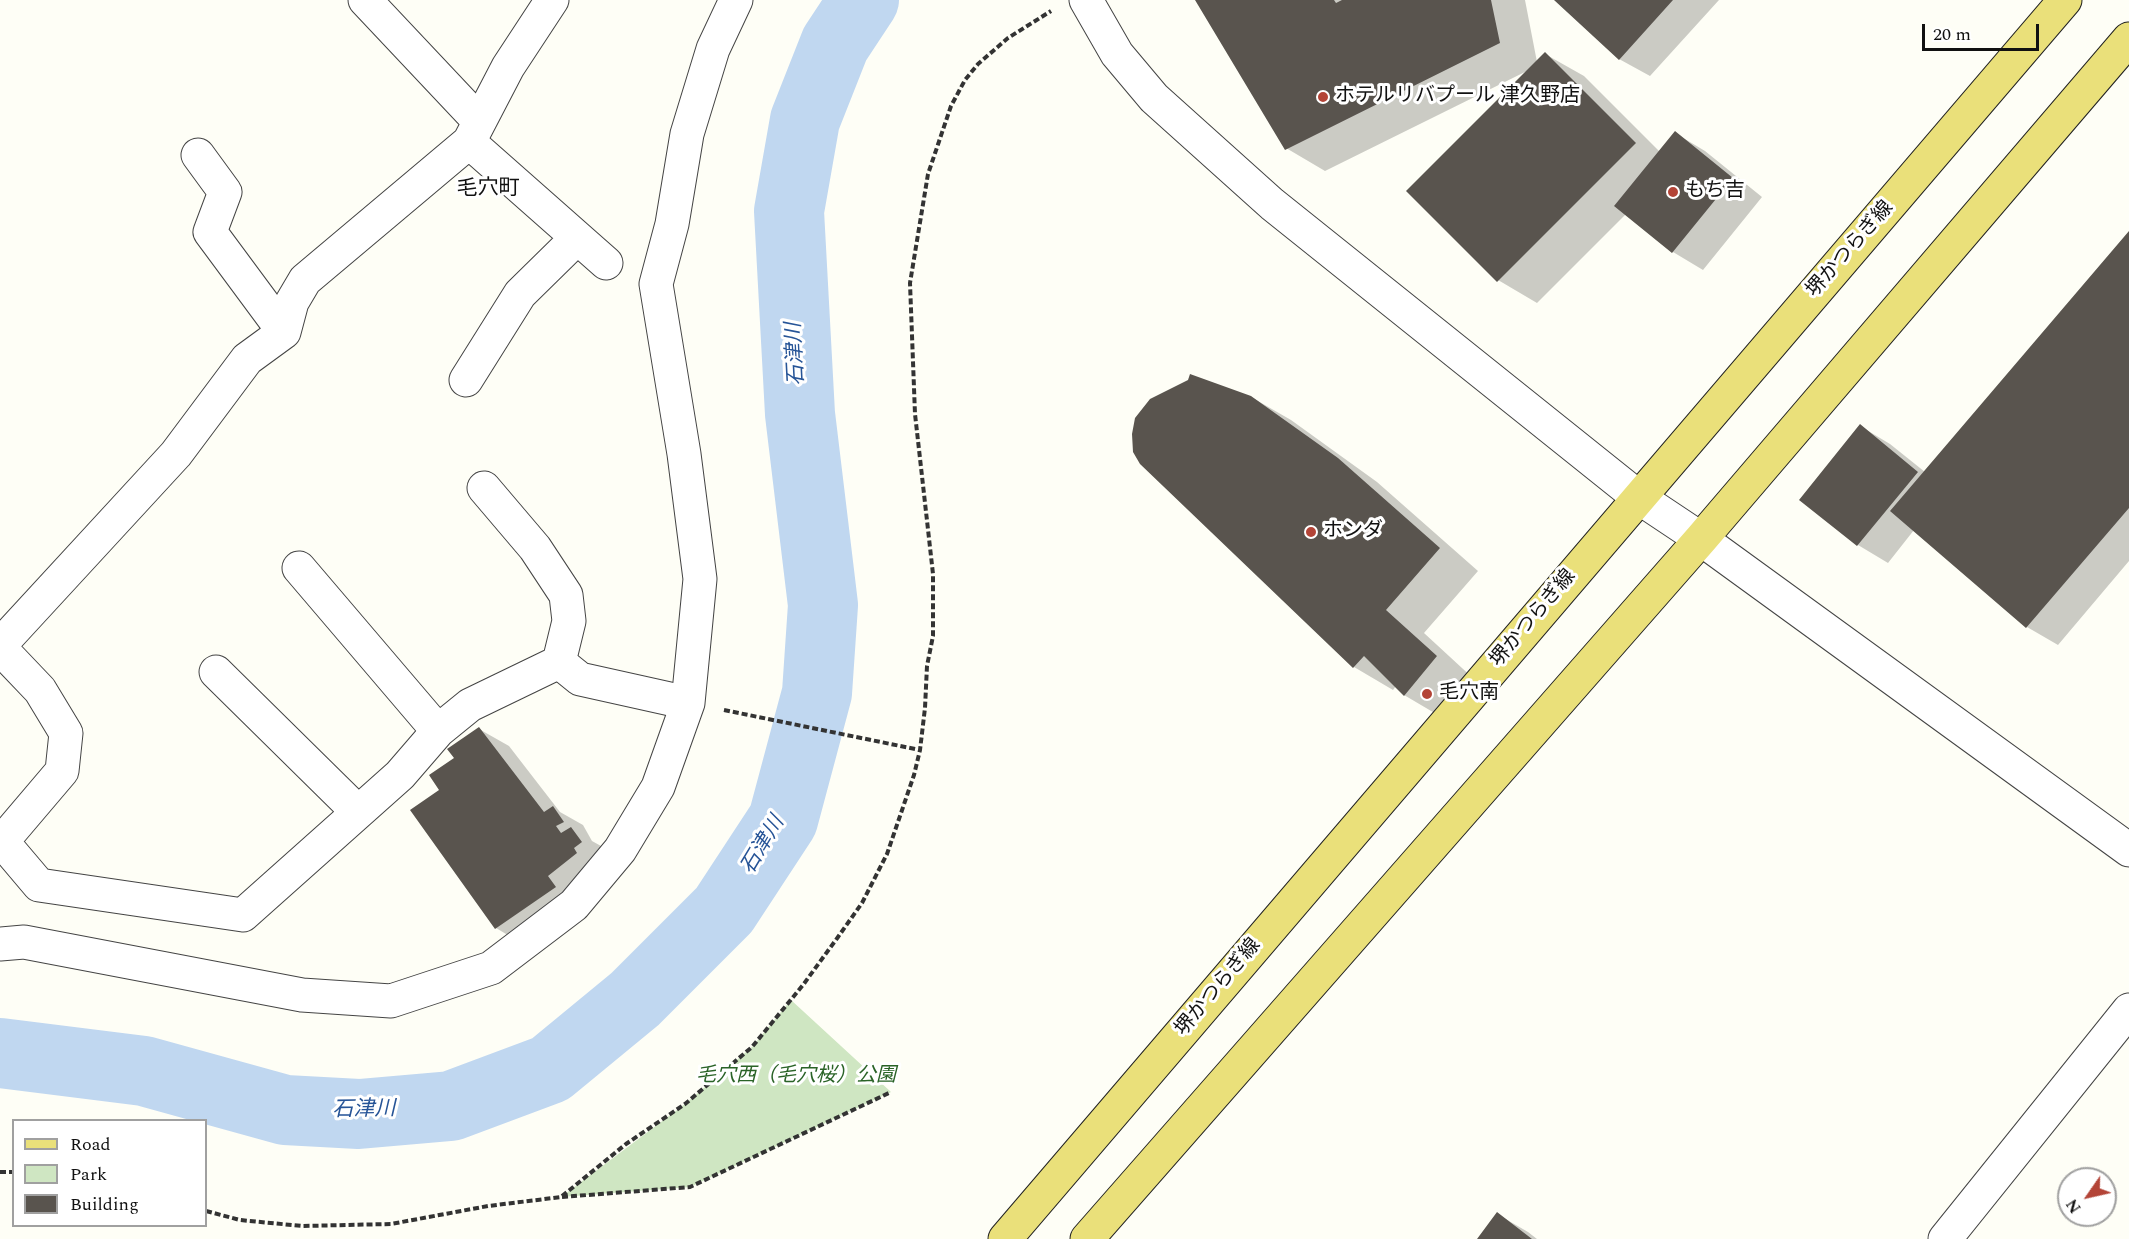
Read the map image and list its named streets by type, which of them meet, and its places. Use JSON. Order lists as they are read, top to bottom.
{
  "streets": {
    "main road": ["堺かつらぎ線"]
  },
  "districts": ["毛穴町"],
  "water": ["石津川"],
  "parks": ["毛穴西（毛穴桜）公園"],
  "places": [
    "ホテルリバプール 津久野店",
    "もち吉",
    "ホンダ",
    "毛穴南"
  ],
  "legend": ["Road", "Park", "Building"],
  "scale_bar": "20 m",
  "north": "bottom left"
}
